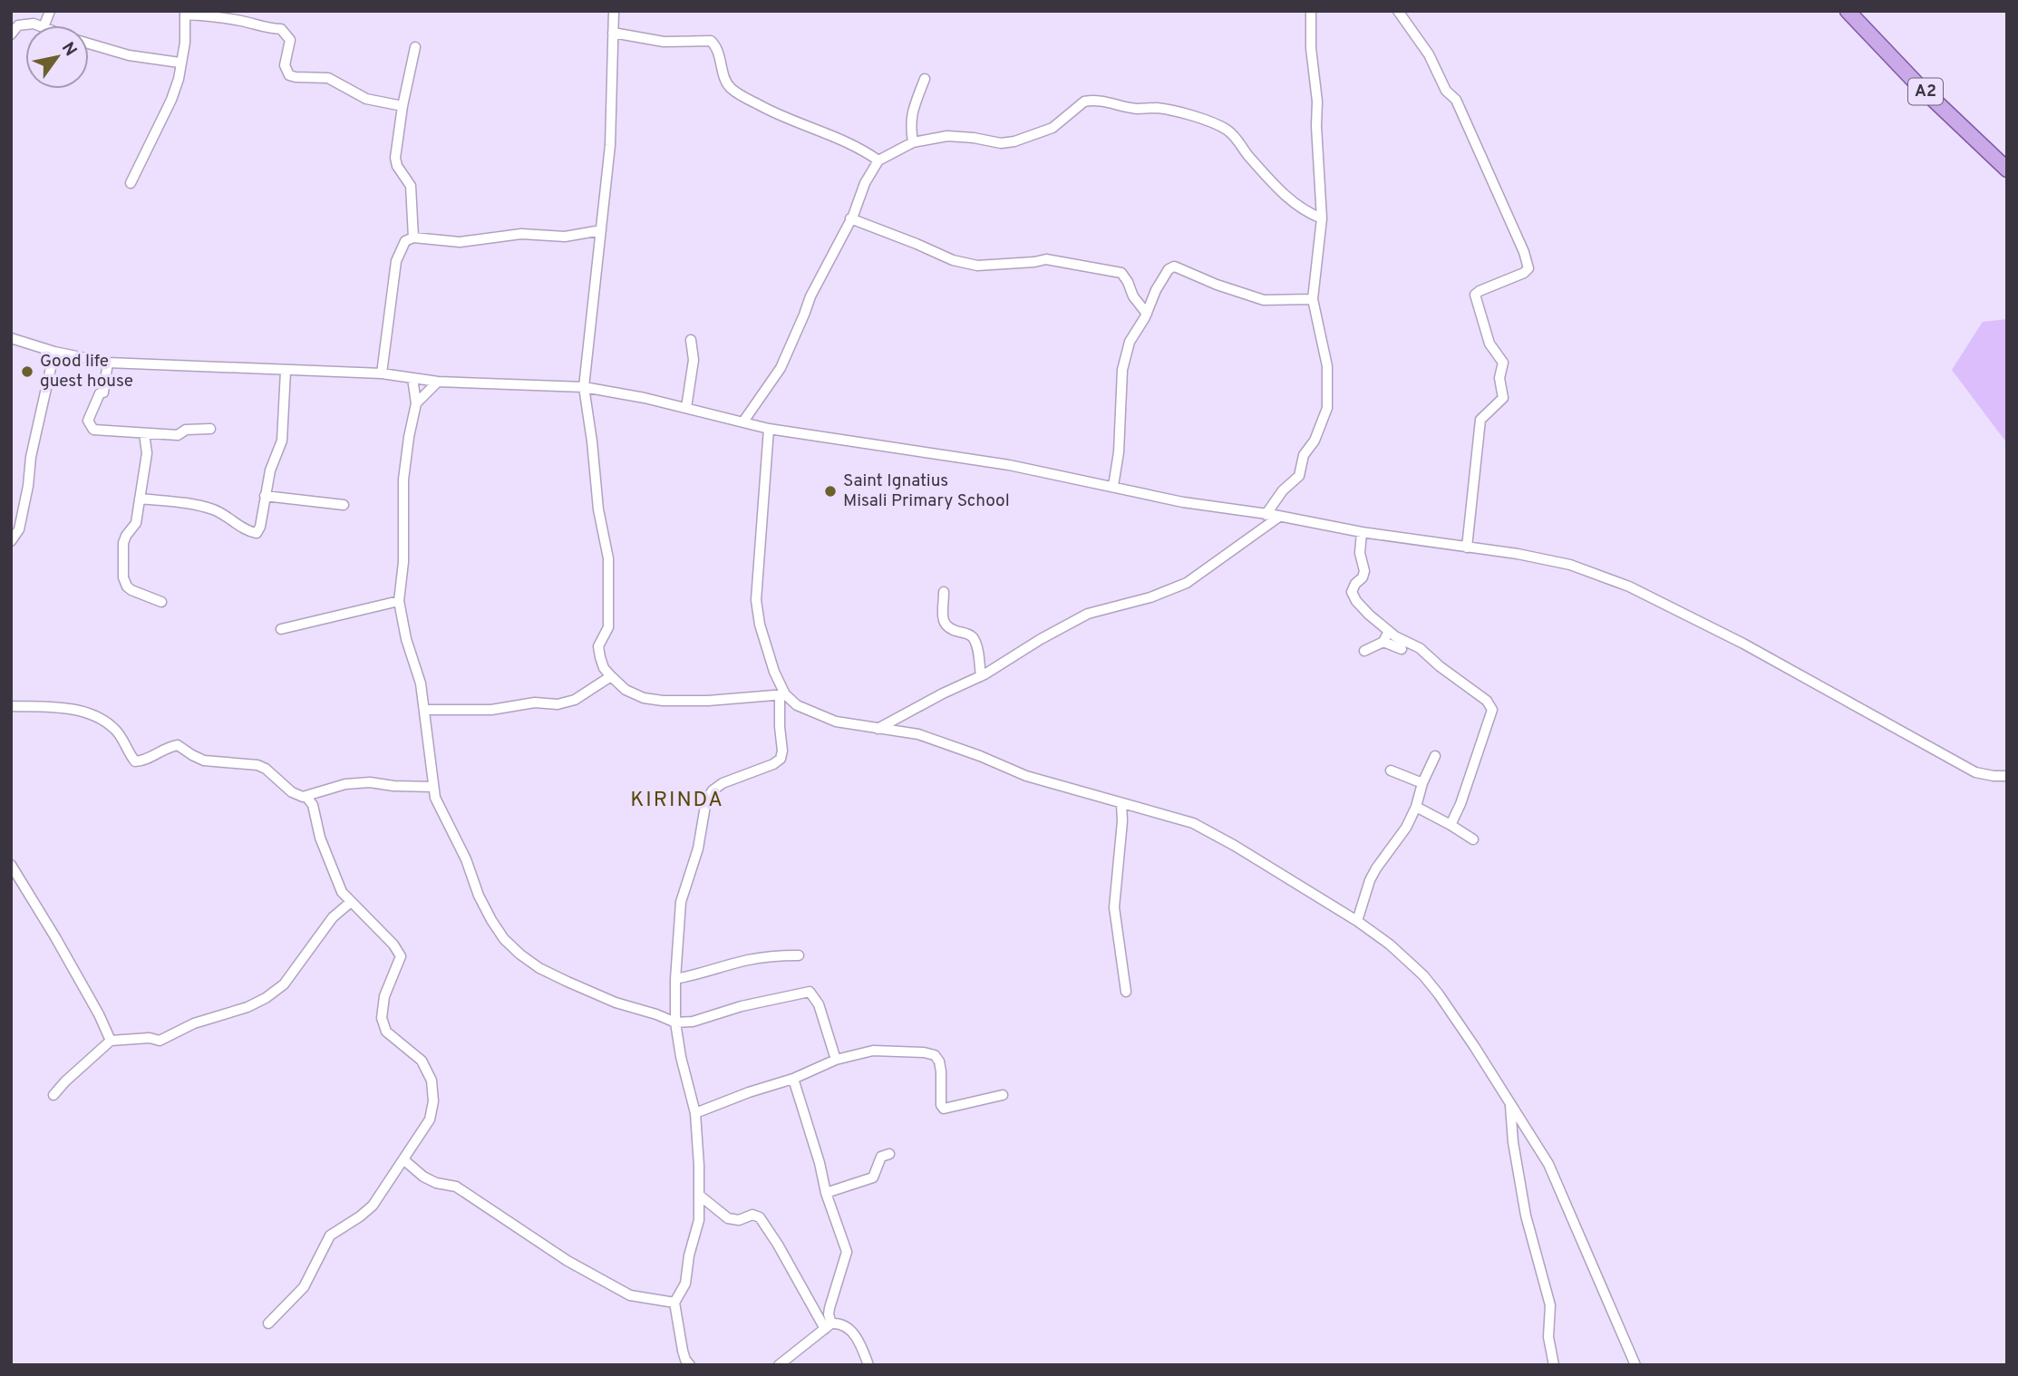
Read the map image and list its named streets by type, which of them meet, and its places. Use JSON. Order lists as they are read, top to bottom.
{
  "streets": {
    "main road": ["A2"]
  },
  "districts": ["KIRINDA"],
  "places": ["Good life guest house", "Saint Ignatius Misali Primary School"],
  "north": "top right"
}
